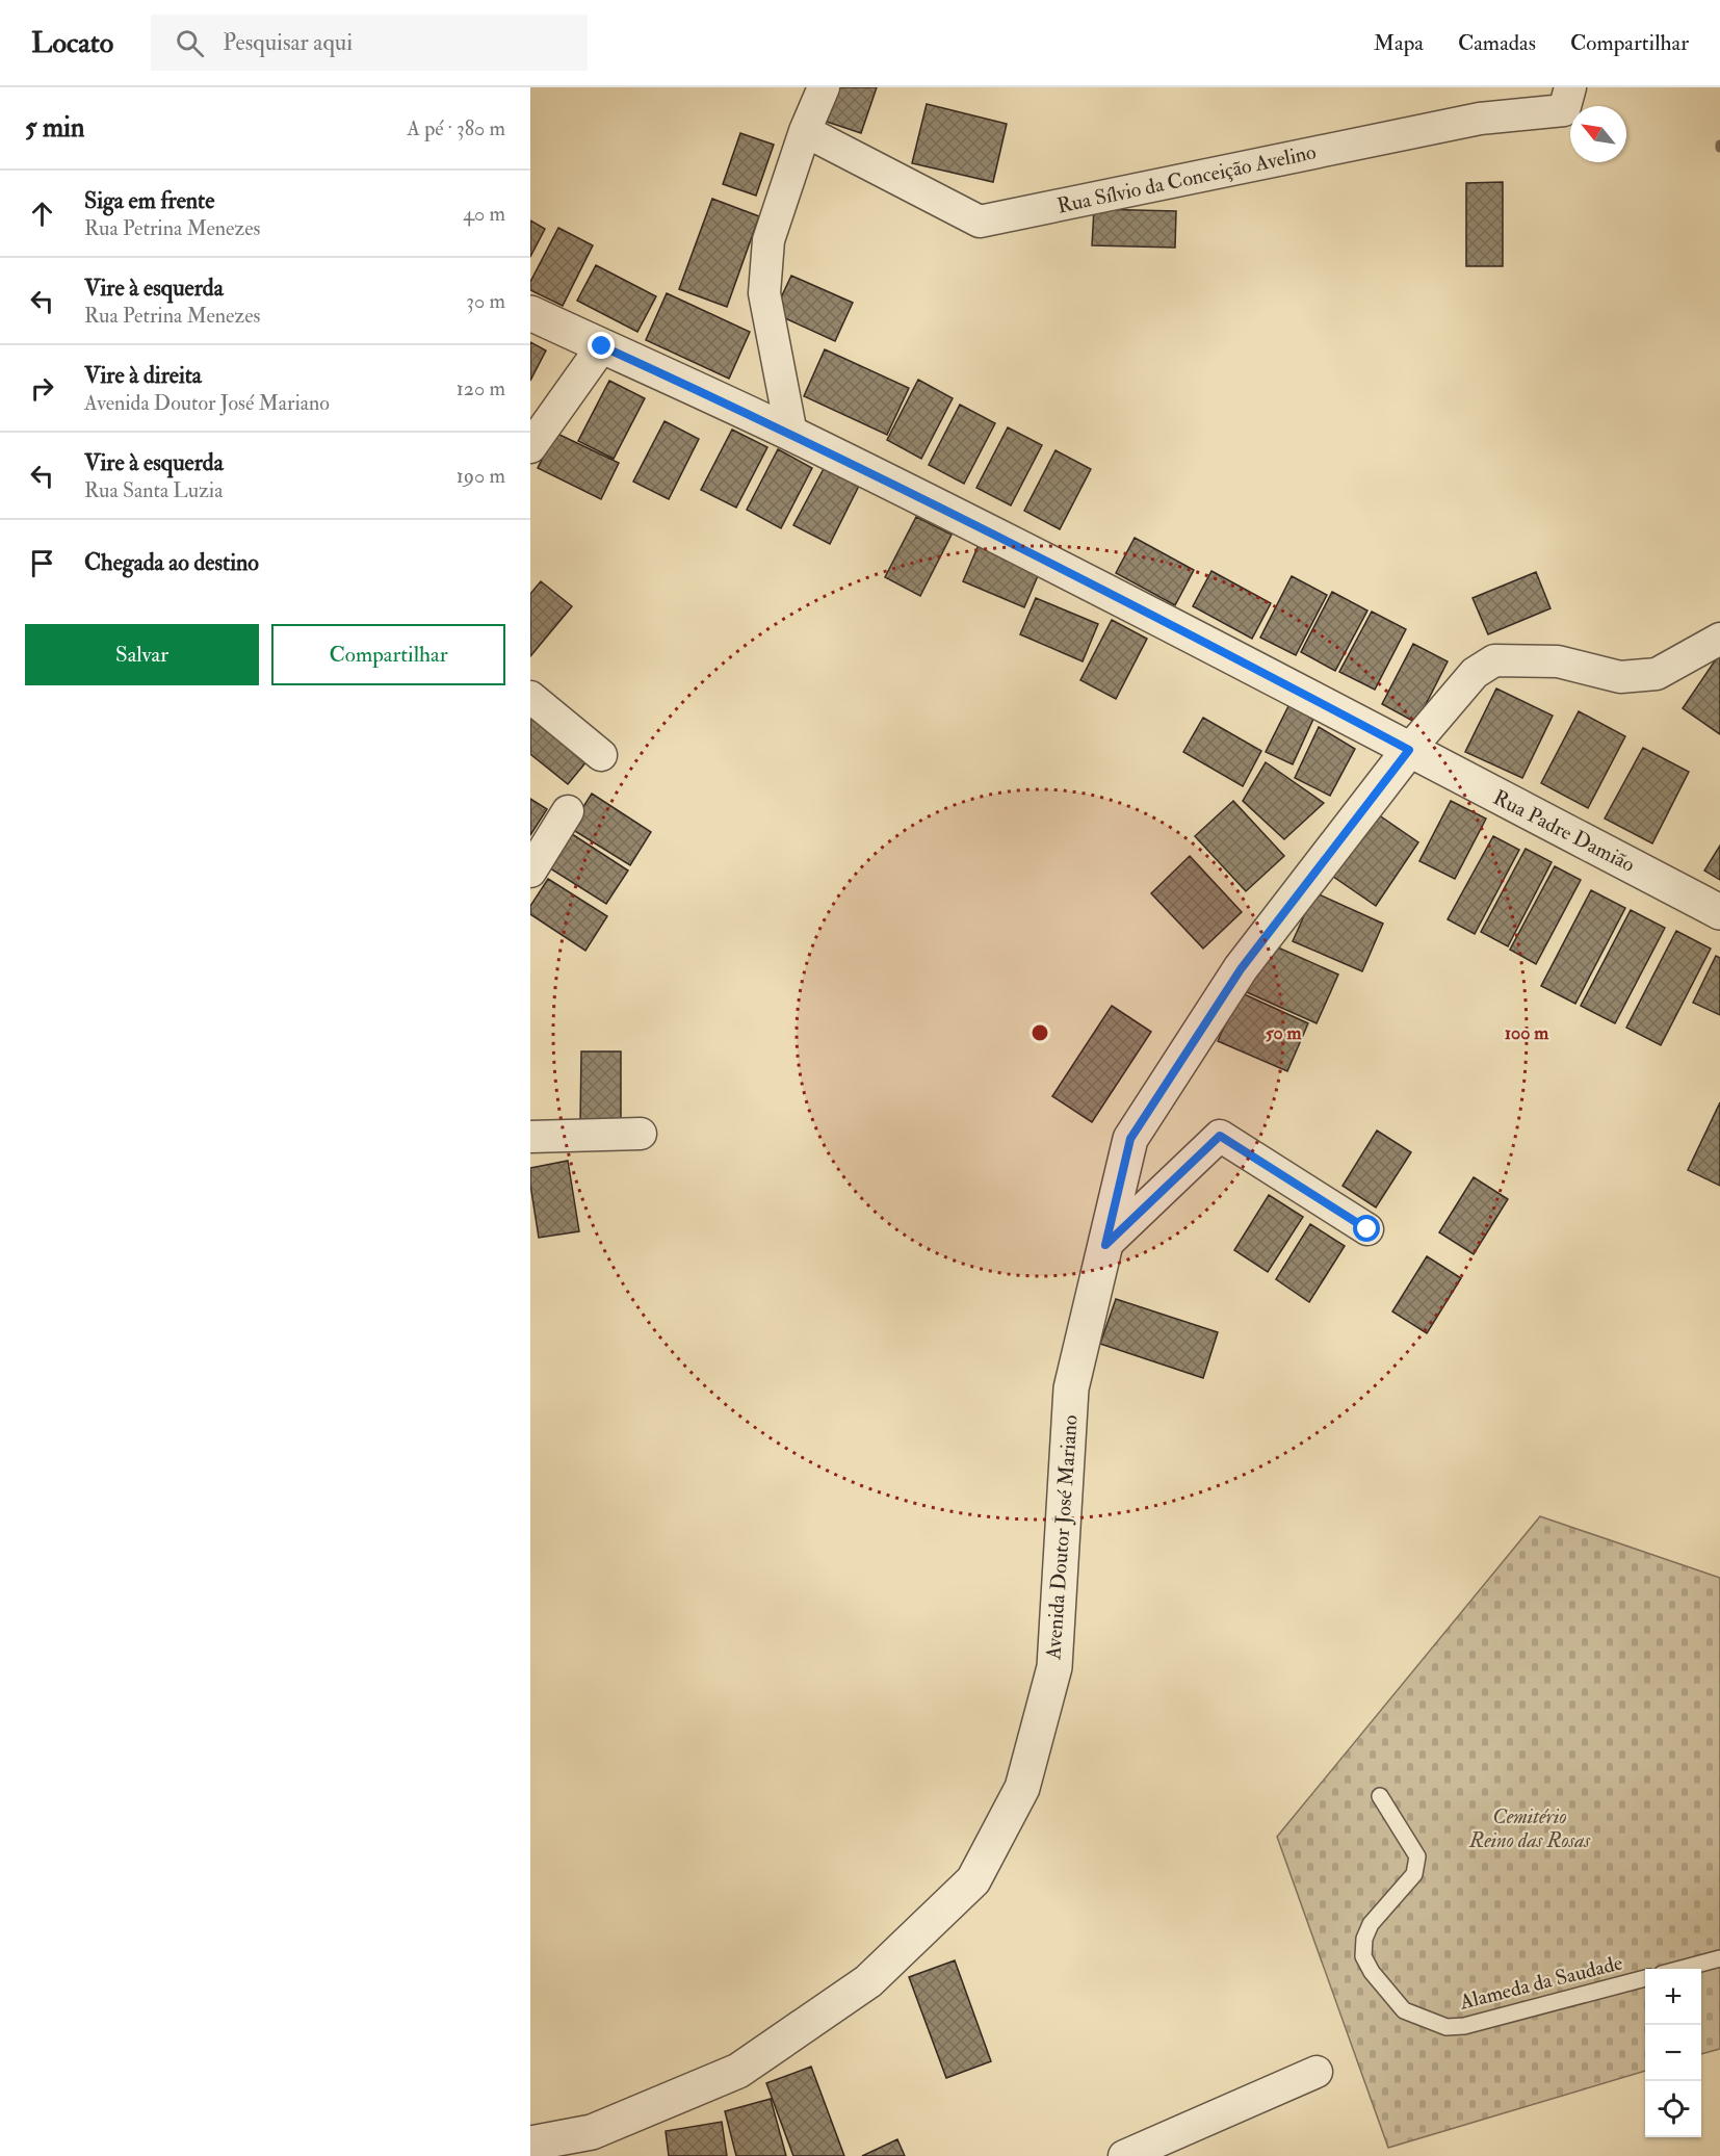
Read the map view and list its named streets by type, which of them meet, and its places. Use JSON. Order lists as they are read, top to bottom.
{
  "streets": {
    "street": ["Rua Sílvio da Conceição Avelino", "Rua Padre Damião", "Avenida Doutor José Mariano"],
    "lane": ["Alameda da Saudade"]
  },
  "crossings": [
    ["Rua Padre Damião", "Avenida Doutor José Mariano"]
  ],
  "parks": ["Cemitério Reino das Rosas"],
  "north": "top left",
  "page": {
    "header": "Locato",
    "search": "Pesquisar aqui",
    "nav": ["Mapa", "Camadas", "Compartilhar"],
    "heading": ["5 min", "A pé · 380 m"],
    "list": [
      ["Siga em frente", "Rua Petrina Menezes", "40 m"],
      ["Vire à esquerda", "Rua Petrina Menezes", "30 m"],
      ["Vire à direita", "Avenida Doutor José Mariano", "120 m"],
      ["Vire à esquerda", "Rua Santa Luzia", "190 m"],
      "Chegada ao destino"
    ],
    "buttons": ["Salvar", "Compartilhar"],
    "map_buttons": ["+", "−"]
  },
  "rings": ["50 m", "100 m"]
}
